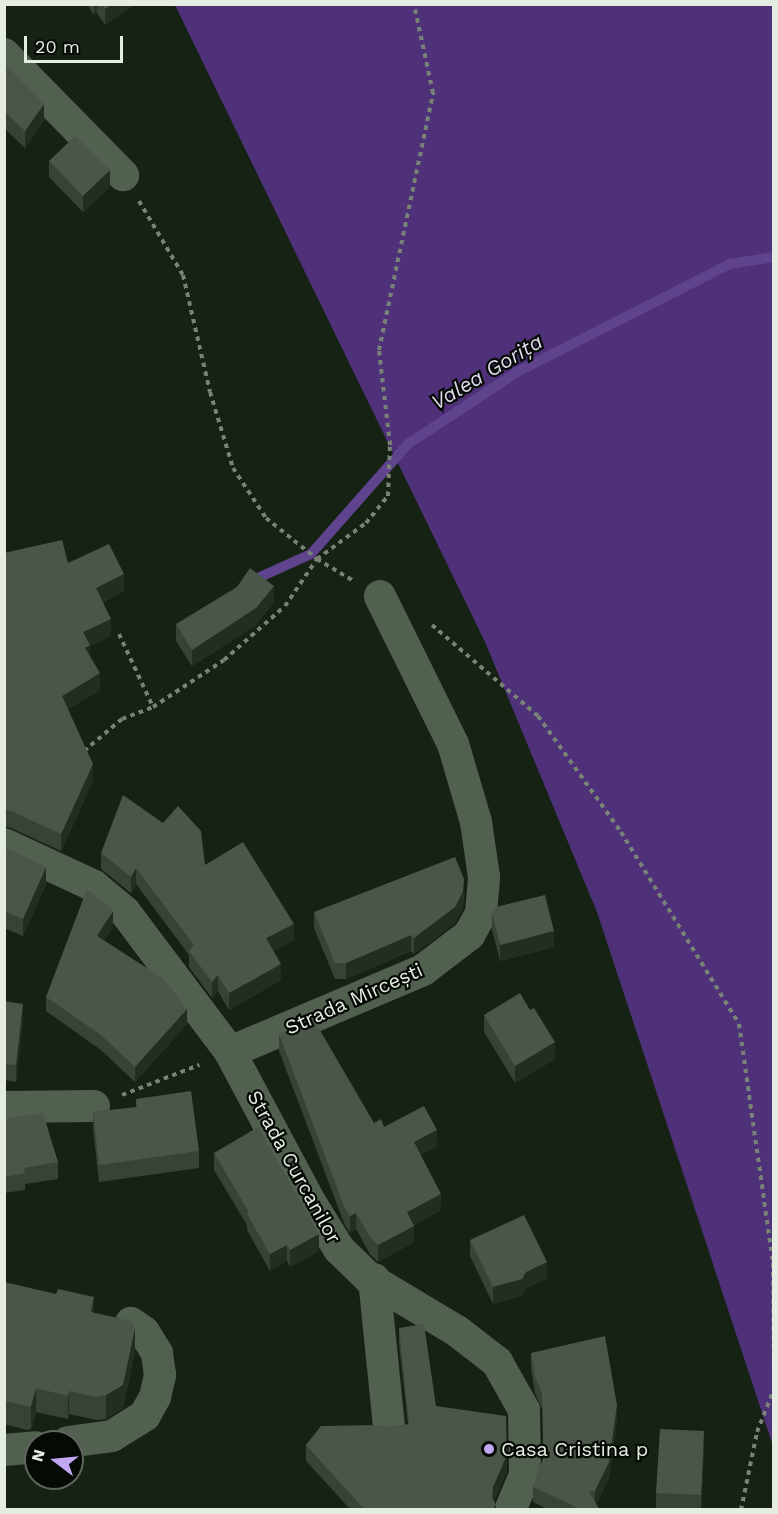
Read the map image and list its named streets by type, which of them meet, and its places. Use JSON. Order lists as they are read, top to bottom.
{
  "streets": {
    "street": ["Strada Mircești", "Strada Curcanilor"]
  },
  "crossings": [
    ["Strada Mircești", "Strada Curcanilor"]
  ],
  "water": ["Valea Gorița"],
  "places": ["Casa Cristina p"],
  "scale_bar": "20 m",
  "north": "left"
}
